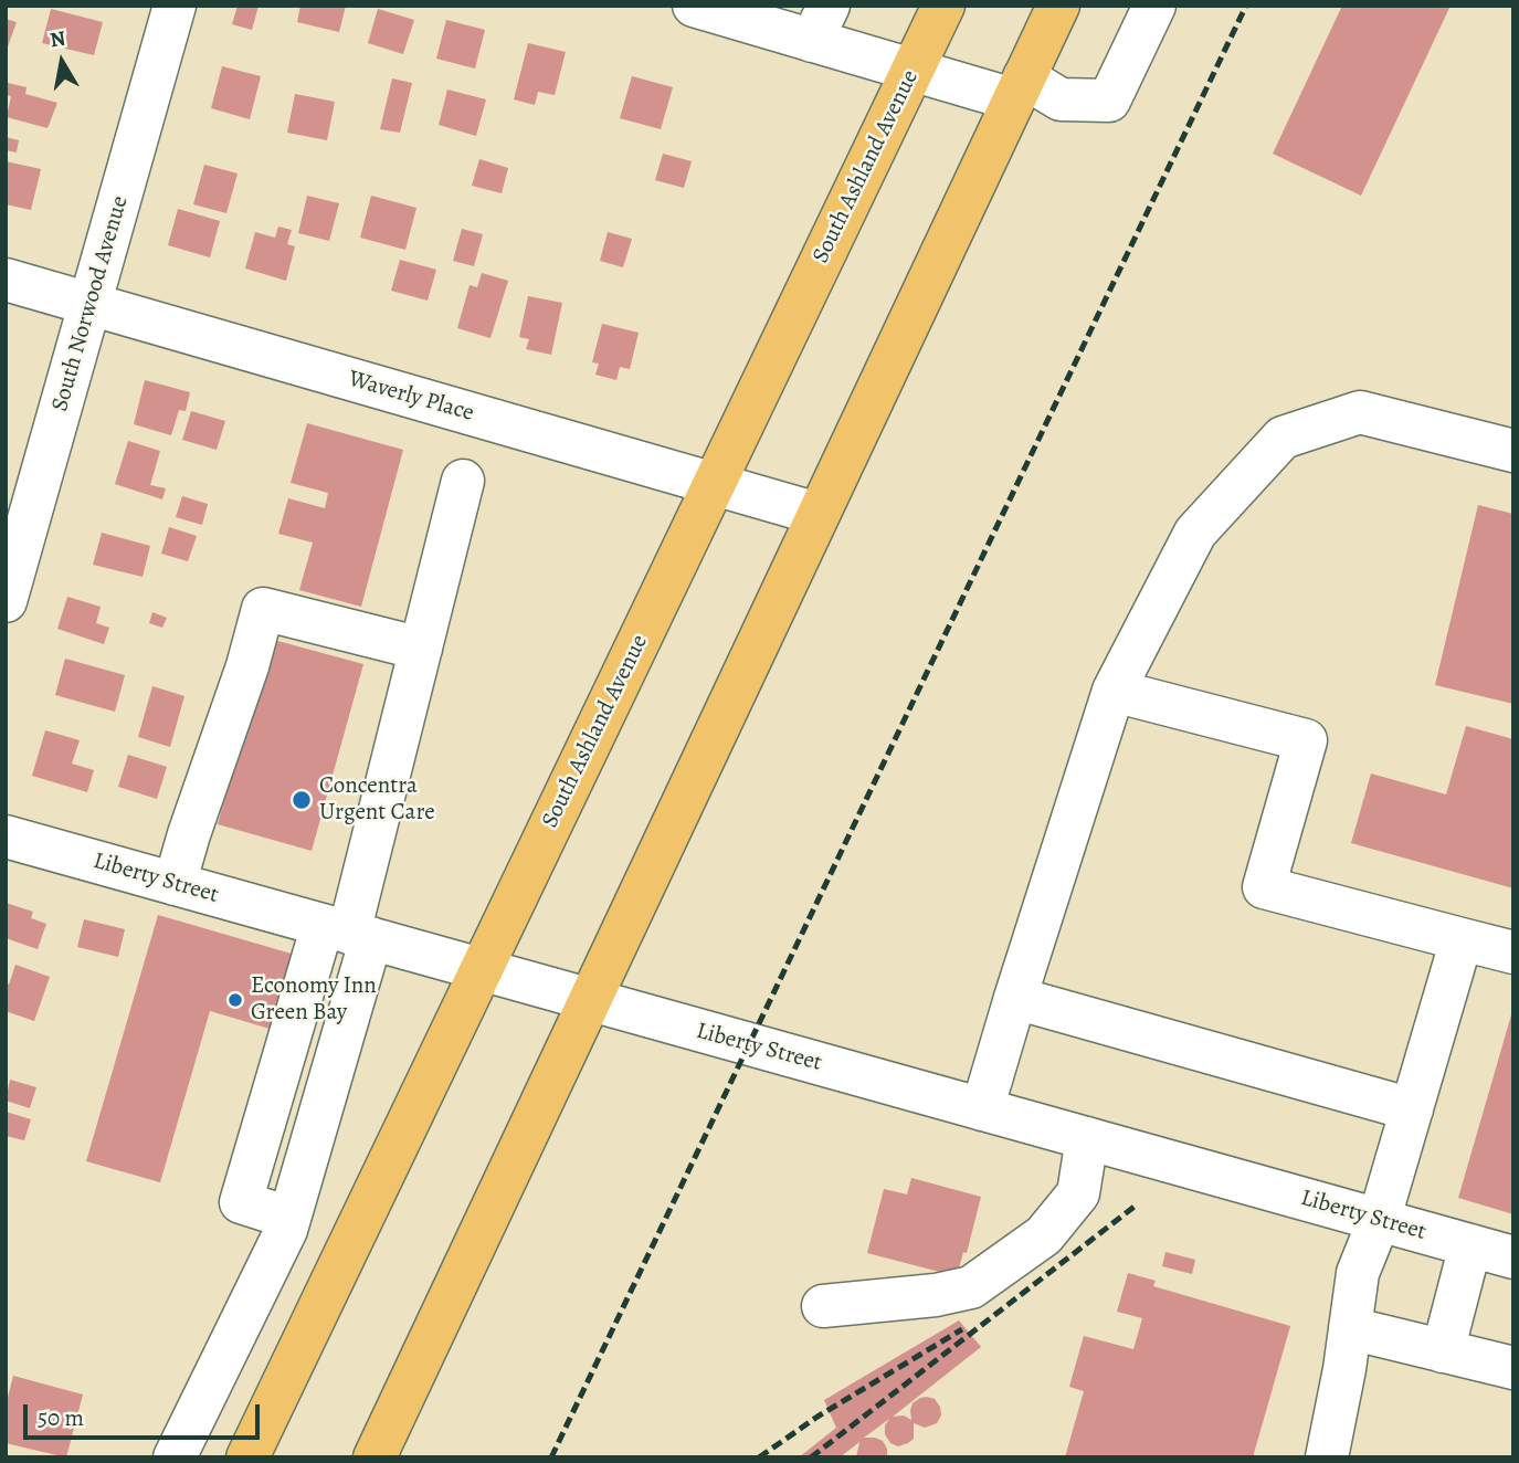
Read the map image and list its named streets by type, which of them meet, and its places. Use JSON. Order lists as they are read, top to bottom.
{
  "streets": {
    "main road": ["South Ashland Avenue"],
    "street": ["South Norwood Avenue", "Waverly Place", "Liberty Street"]
  },
  "crossings": [
    ["South Ashland Avenue", "Waverly Place"],
    ["South Ashland Avenue", "Liberty Street"],
    ["South Norwood Avenue", "Waverly Place"]
  ],
  "places": ["Concentra Urgent Care", "Economy Inn Green Bay"],
  "scale_bar": "50 m",
  "north": "top"
}
